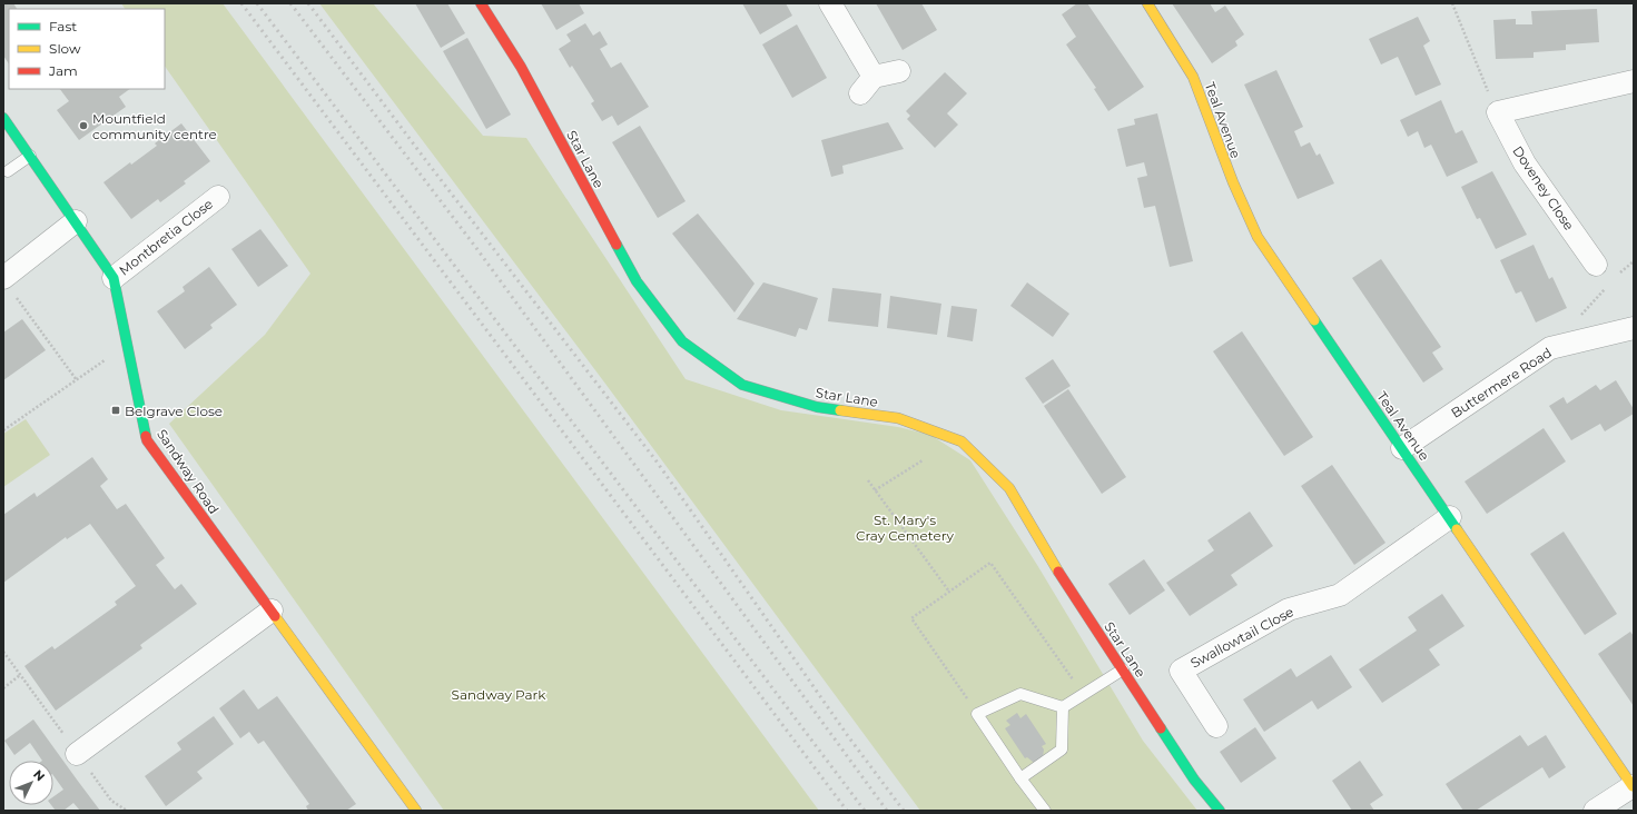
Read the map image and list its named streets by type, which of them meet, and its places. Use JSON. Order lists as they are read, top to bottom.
{
  "streets": {
    "street": [
      "Teal Avenue",
      "Star Lane",
      "Doveney Close",
      "Montbretia Close",
      "Buttermere Road",
      "Sandway Road",
      "Swallowtail Close"
    ]
  },
  "crossings": [
    ["Teal Avenue", "Buttermere Road"],
    ["Teal Avenue", "Swallowtail Close"],
    ["Montbretia Close", "Sandway Road"]
  ],
  "parks": ["St. Mary's Cray Cemetery", "Sandway Park"],
  "places": {
    "other": ["Mountfield community centre"],
    "transit": ["Belgrave Close"]
  },
  "legend": ["Fast", "Slow", "Jam"],
  "north": "top right"
}
